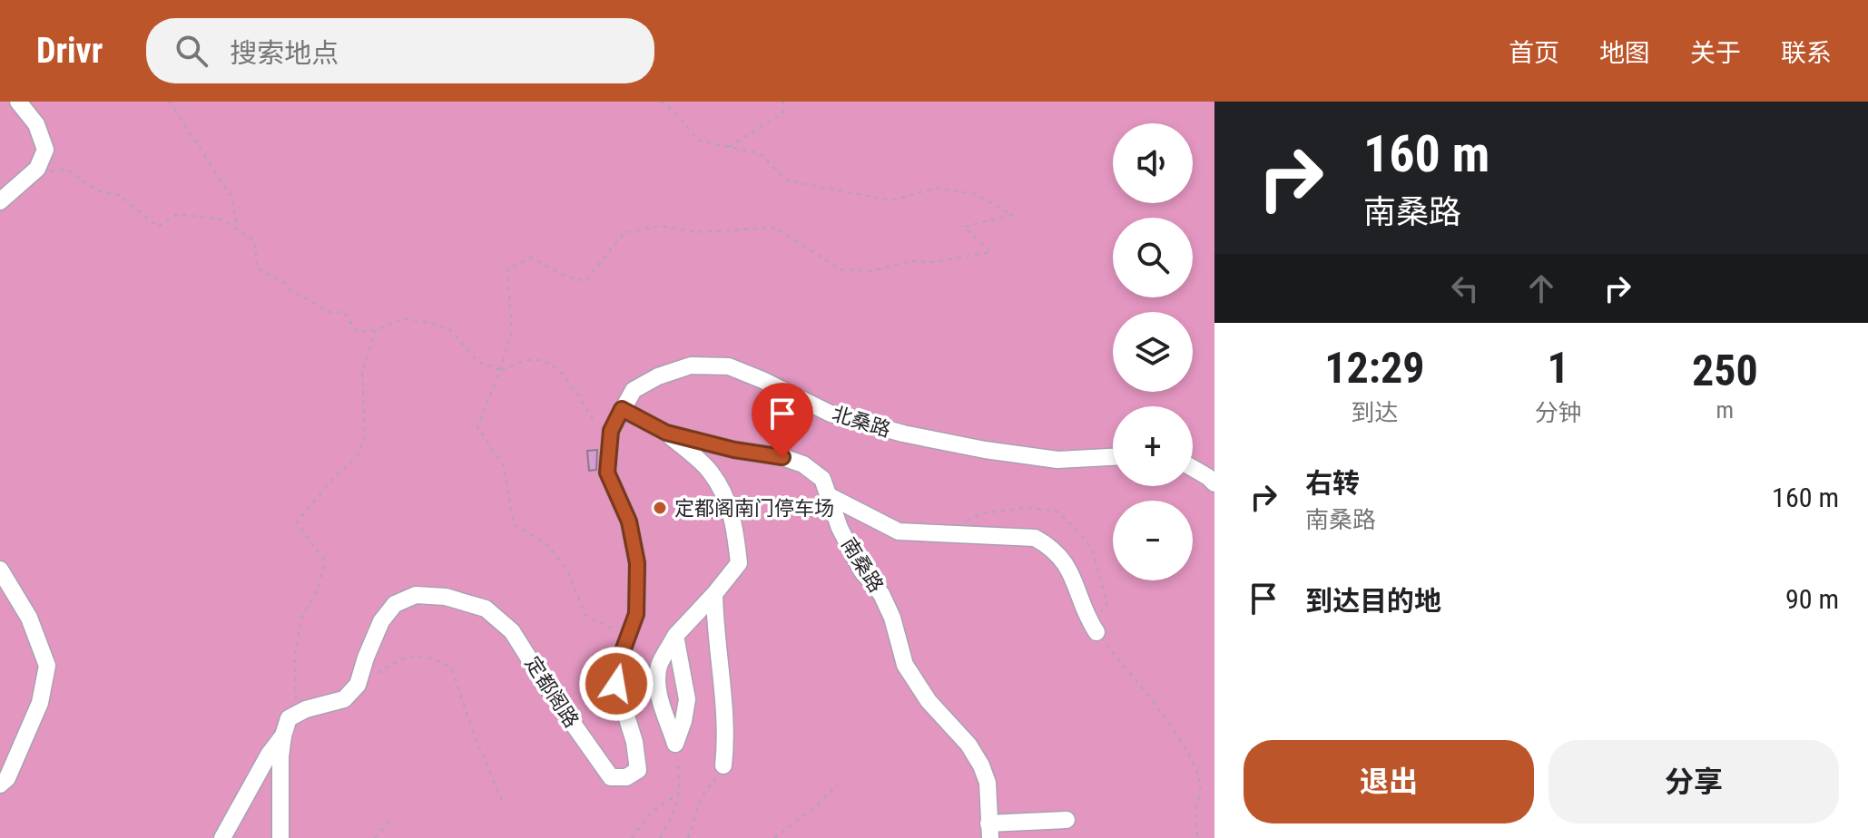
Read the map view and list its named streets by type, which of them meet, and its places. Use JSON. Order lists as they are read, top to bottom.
{
  "streets": {
    "street": ["北桑路", "南桑路", "定都阁路"]
  },
  "crossings": [
    ["北桑路", "南桑路"],
    ["北桑路", "定都阁路"],
    ["南桑路", "定都阁路"]
  ],
  "places": ["定都阁南门停车场"],
  "page": {
    "header": "Drivr",
    "search": "搜索地点",
    "nav": [
      "首页",
      "地图",
      "关于",
      "联系"
    ],
    "turn": ["160 m", "南桑路"],
    "map_buttons": ["+", "−"],
    "eta": [
      "12:29",
      "到达",
      "1",
      "分钟",
      "250",
      "m"
    ],
    "list": [
      {
        "name": "右转",
        "note": "南桑路",
        "value": "160 m"
      },
      {
        "name": "到达目的地",
        "value": "90 m"
      }
    ],
    "buttons": ["退出", "分享"]
  }
}
